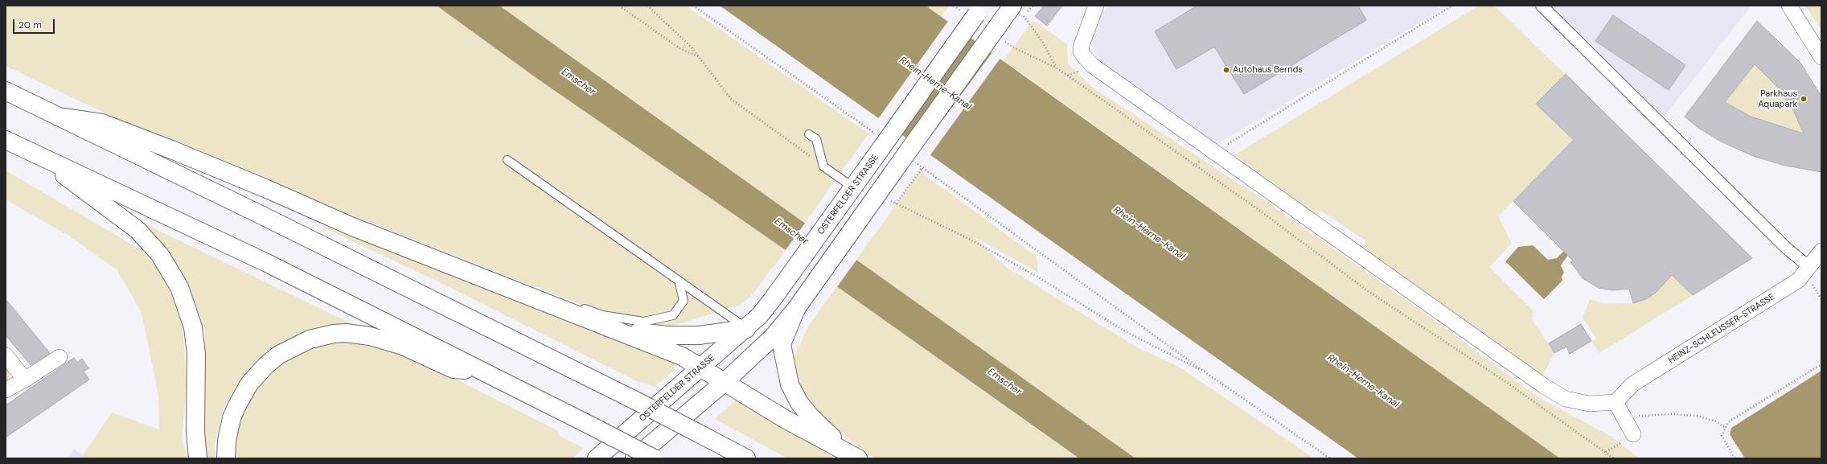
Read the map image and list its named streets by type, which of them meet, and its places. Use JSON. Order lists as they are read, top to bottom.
{
  "streets": {
    "main road": ["OSTERFELDER STRASSE"],
    "street": ["HEINZ-SCHLEUSSER-STRASSE"]
  },
  "water": ["Emscher", "Rhein-Herne-Kanal"],
  "places": ["Autohaus Bernds", "Parkhaus Aquapark"],
  "scale_bar": "20 m"
}
